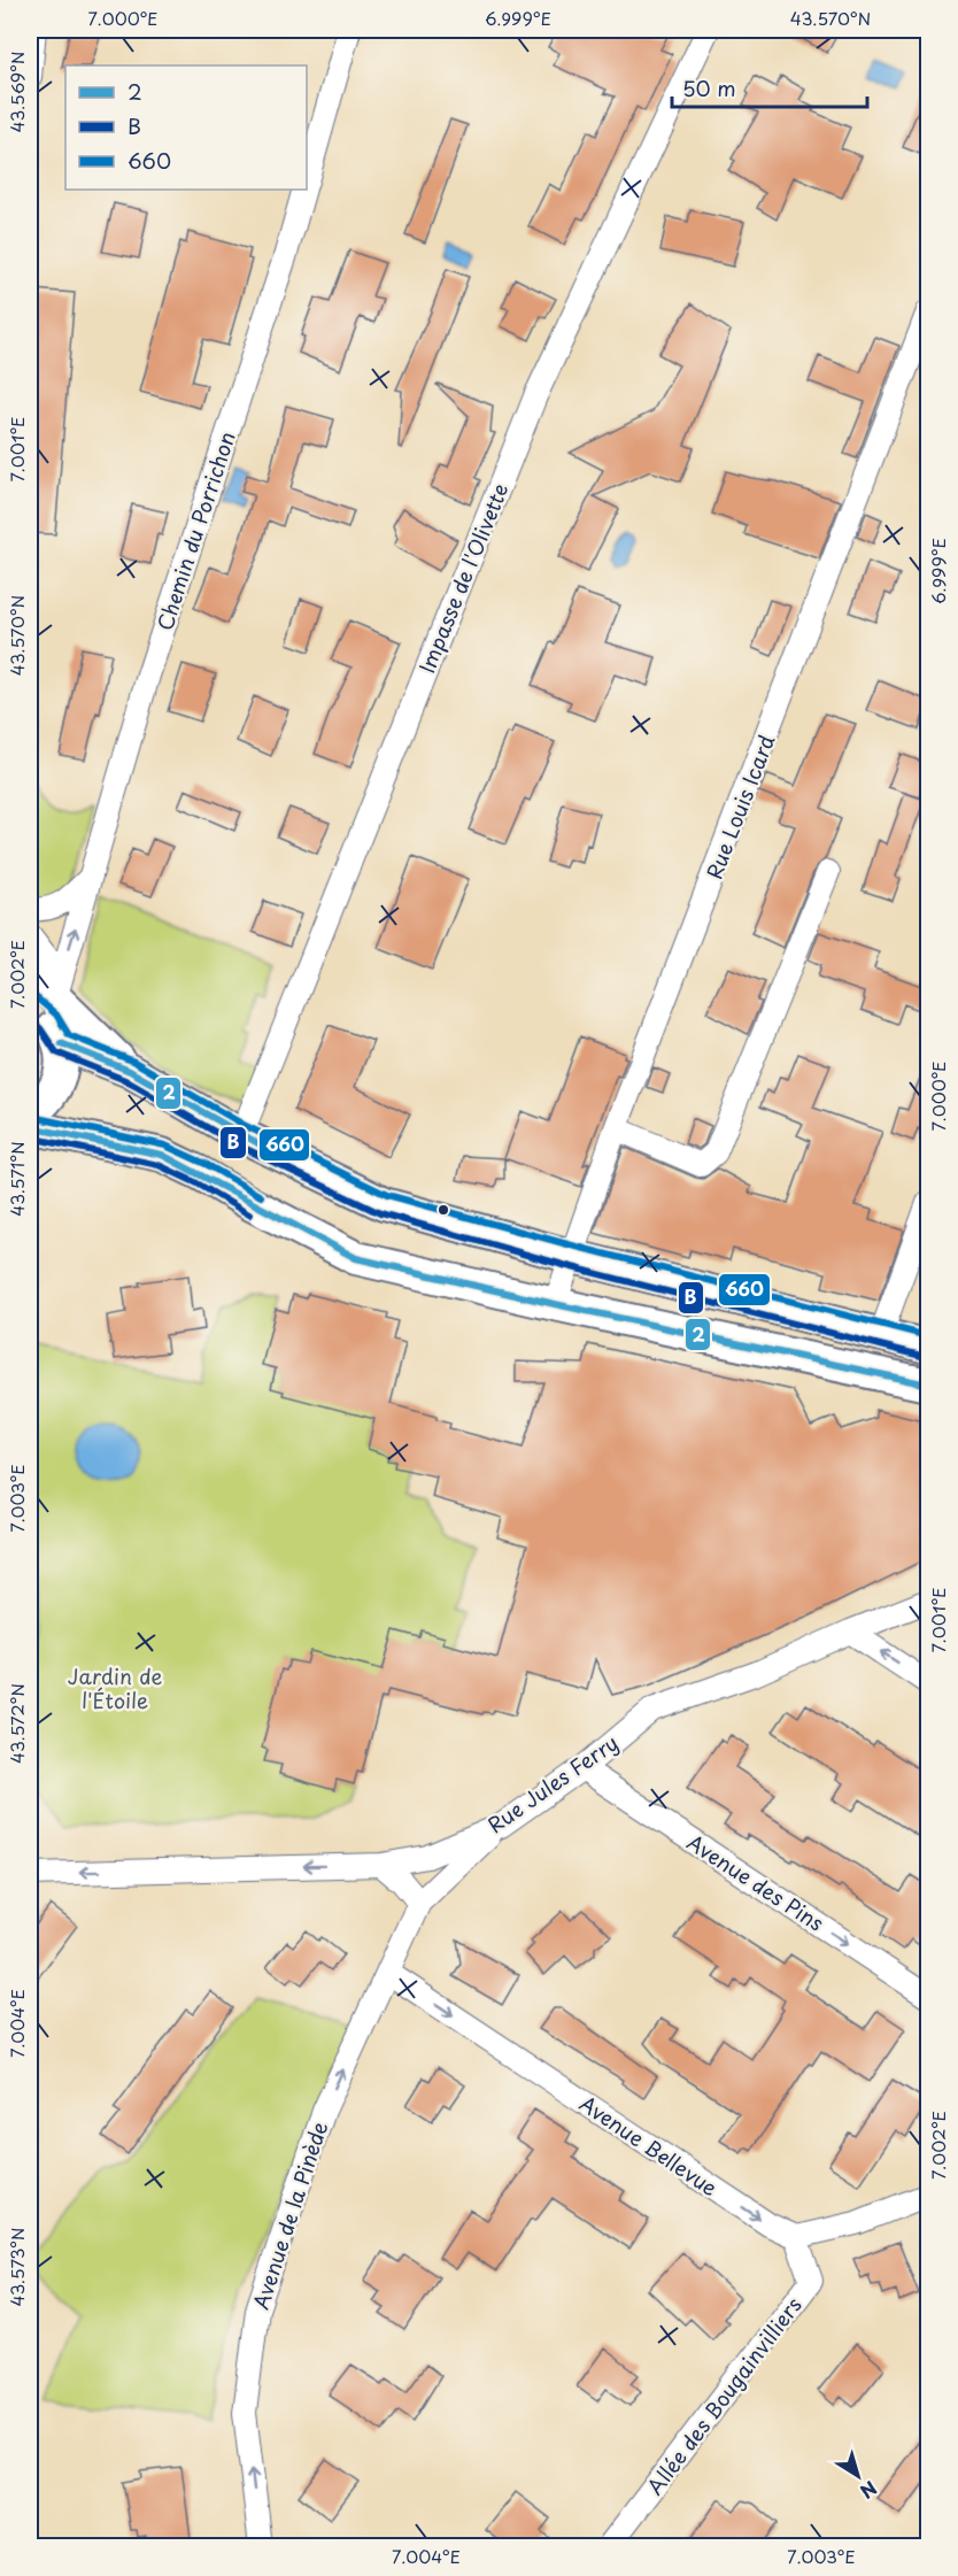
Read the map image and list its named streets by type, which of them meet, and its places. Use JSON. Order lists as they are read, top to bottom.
{
  "streets": {
    "street": [
      "Chemin du Porrichon",
      "Impasse de l'Olivette",
      "Rue Louis Icard",
      "Rue Jules Ferry",
      "Avenue des Pins",
      "Avenue Bellevue",
      "Avenue de la Pinède",
      "Allée des Bougainvilliers"
    ]
  },
  "crossings": [
    ["Rue Jules Ferry", "Avenue des Pins"],
    ["Rue Jules Ferry", "Avenue de la Pinède"],
    ["Avenue Bellevue", "Avenue de la Pinède"],
    ["Avenue Bellevue", "Allée des Bougainvilliers"]
  ],
  "one_way": [
    "Rue Jules Ferry",
    "Avenue des Pins",
    "Avenue Bellevue",
    "Avenue de la Pinède"
  ],
  "parks": ["Jardin de l'Étoile"],
  "lines": ["transit line 660", "transit line B", "transit line 2"],
  "legend": ["2", "B", "660"],
  "scale_bar": "50 m",
  "north": "bottom right",
  "coordinates": [
    "7.000°E",
    "6.999°E",
    "43.570°N",
    "43.569°N",
    "7.001°E",
    "7.002°E",
    "43.571°N",
    "7.003°E",
    "43.572°N",
    "7.004°E",
    "43.573°N"
  ]
}
